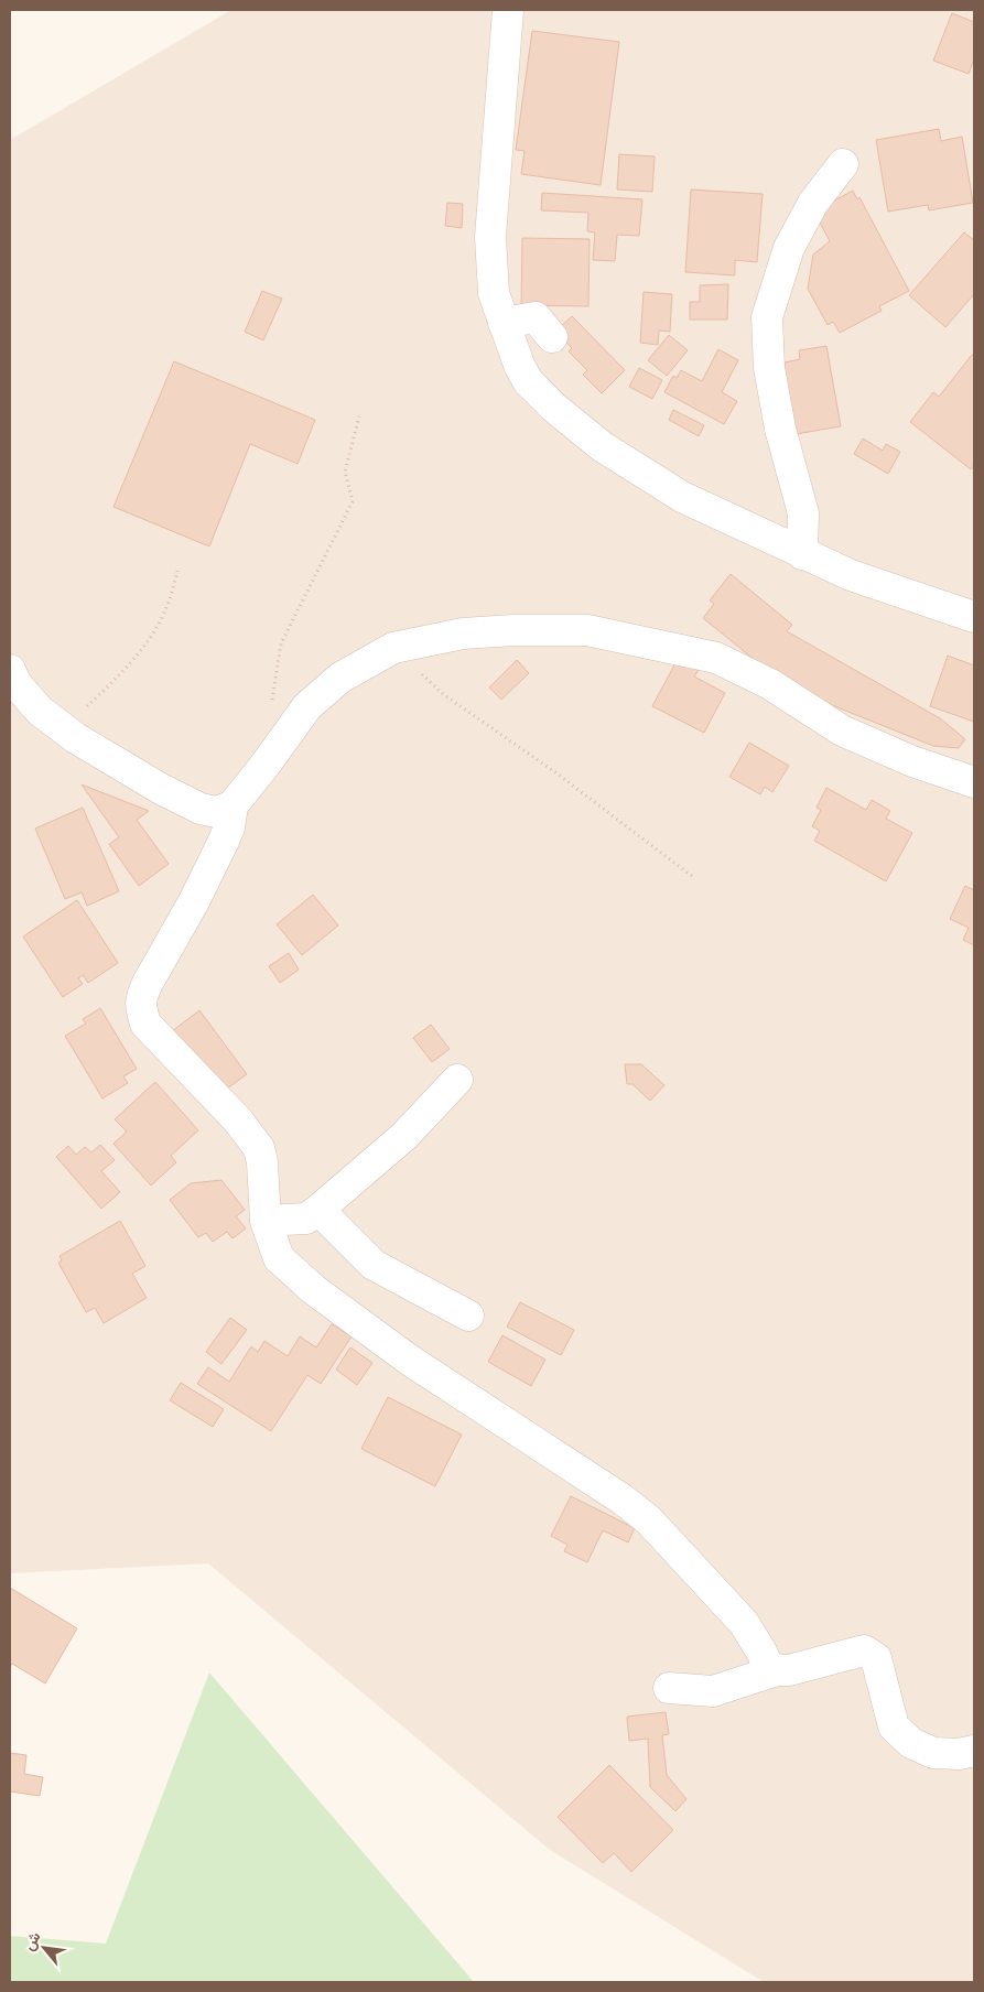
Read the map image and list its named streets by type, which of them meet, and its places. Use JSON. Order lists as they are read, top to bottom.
{
  "north": "top left"
}
